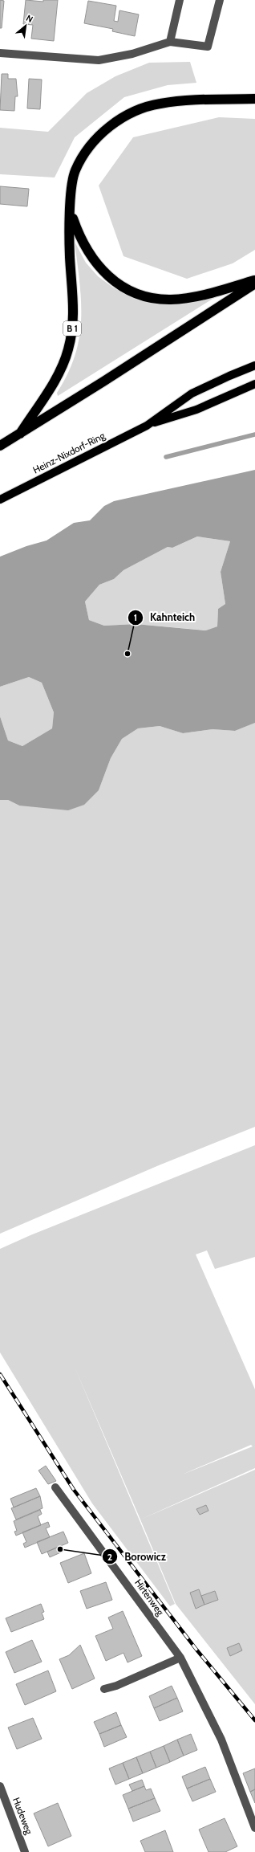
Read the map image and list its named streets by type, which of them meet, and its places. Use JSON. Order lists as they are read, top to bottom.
{
  "streets": {
    "highway": ["B 1"],
    "main road": ["Heinz-Nixdorf-Ring"],
    "street": ["Hirtenweg", "Hudeweg"]
  },
  "places": ["Kahnteich", "Borowicz"],
  "north": "top right"
}
